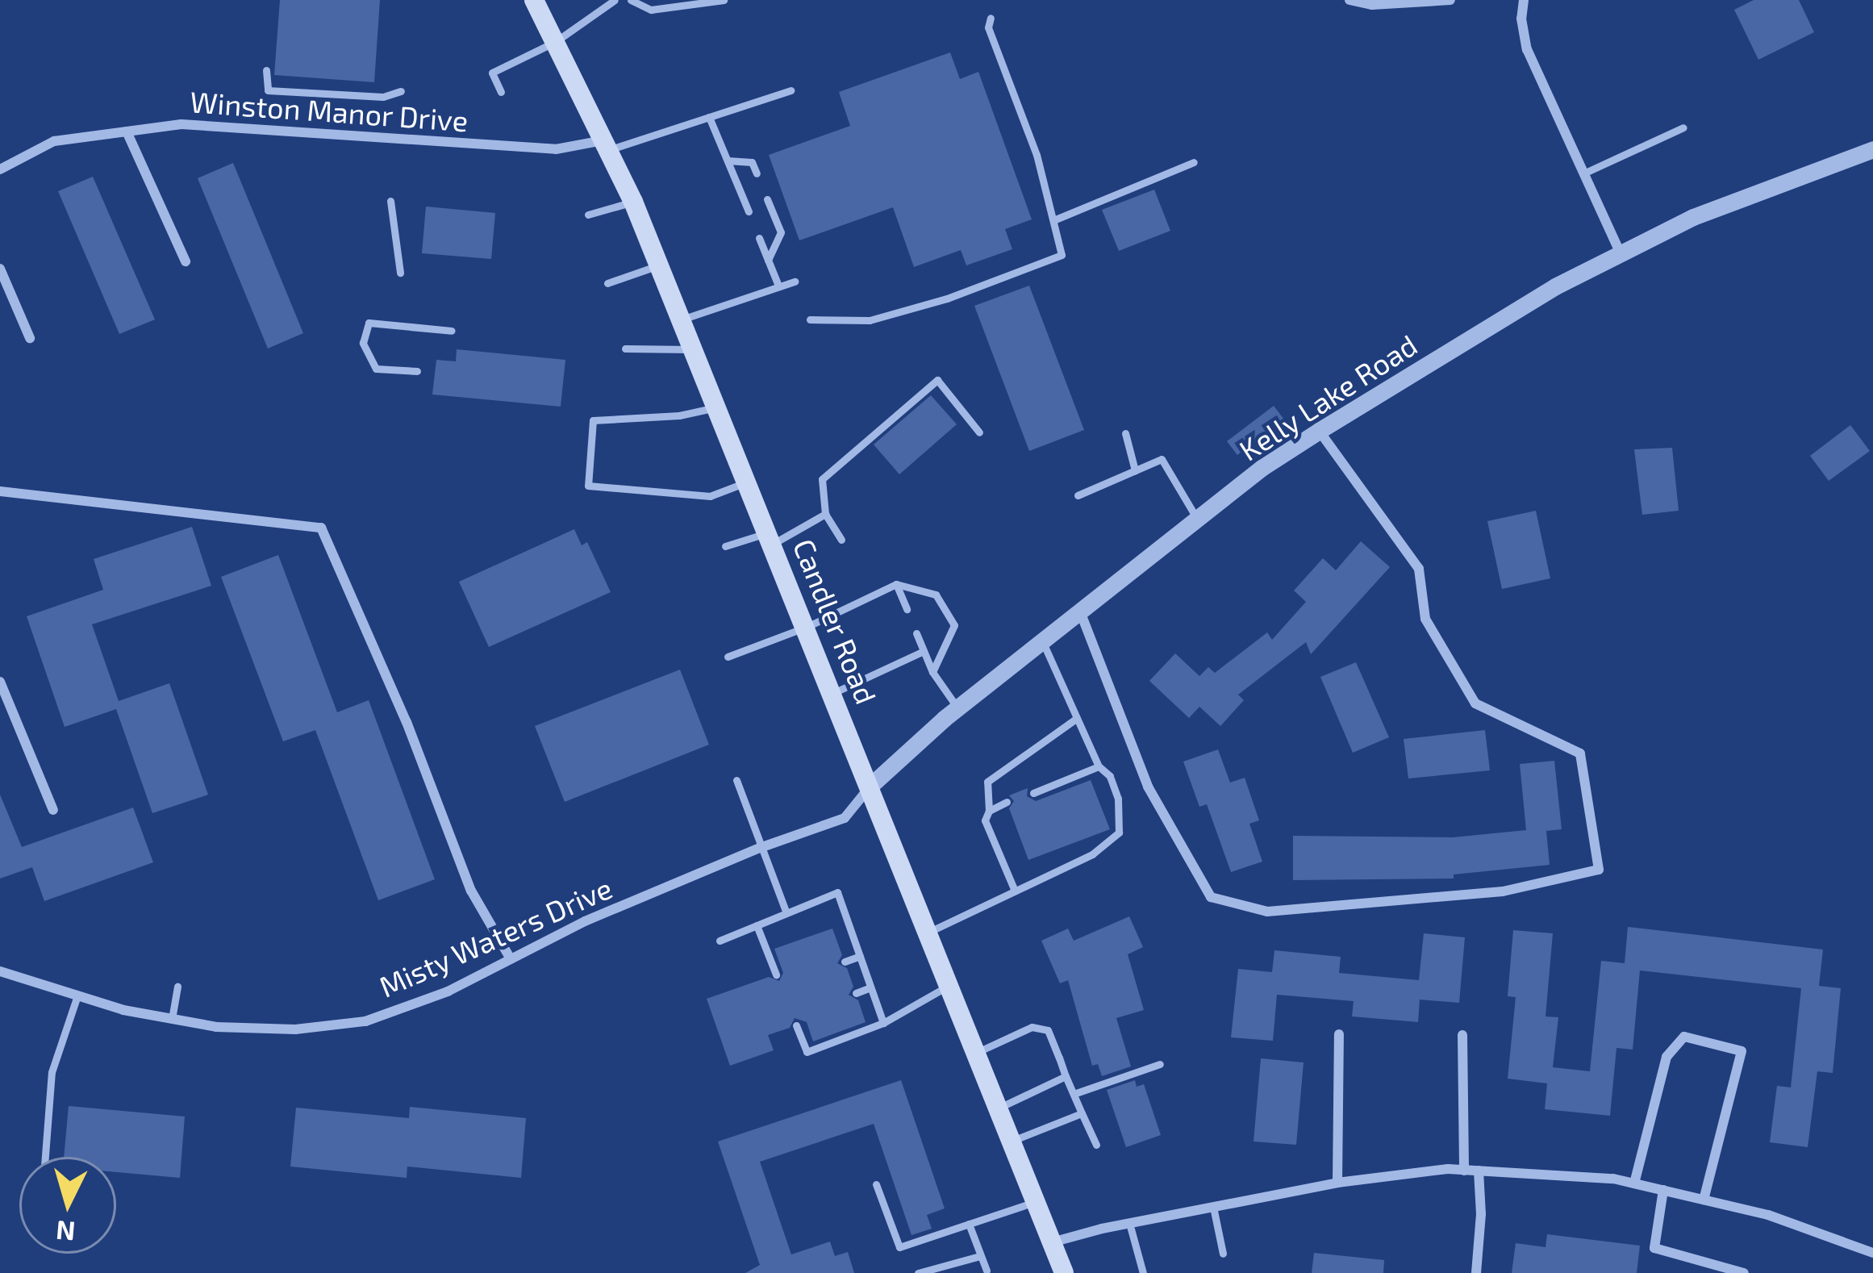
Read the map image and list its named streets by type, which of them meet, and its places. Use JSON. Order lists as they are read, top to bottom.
{
  "streets": {
    "main road": ["Candler Road"],
    "street": ["Winston Manor Drive", "Kelly Lake Road", "Misty Waters Drive"]
  },
  "crossings": [
    ["Winston Manor Drive", "Candler Road"],
    ["Kelly Lake Road", "Candler Road"],
    ["Kelly Lake Road", "Misty Waters Drive"],
    ["Candler Road", "Misty Waters Drive"]
  ],
  "north": "bottom"
}
